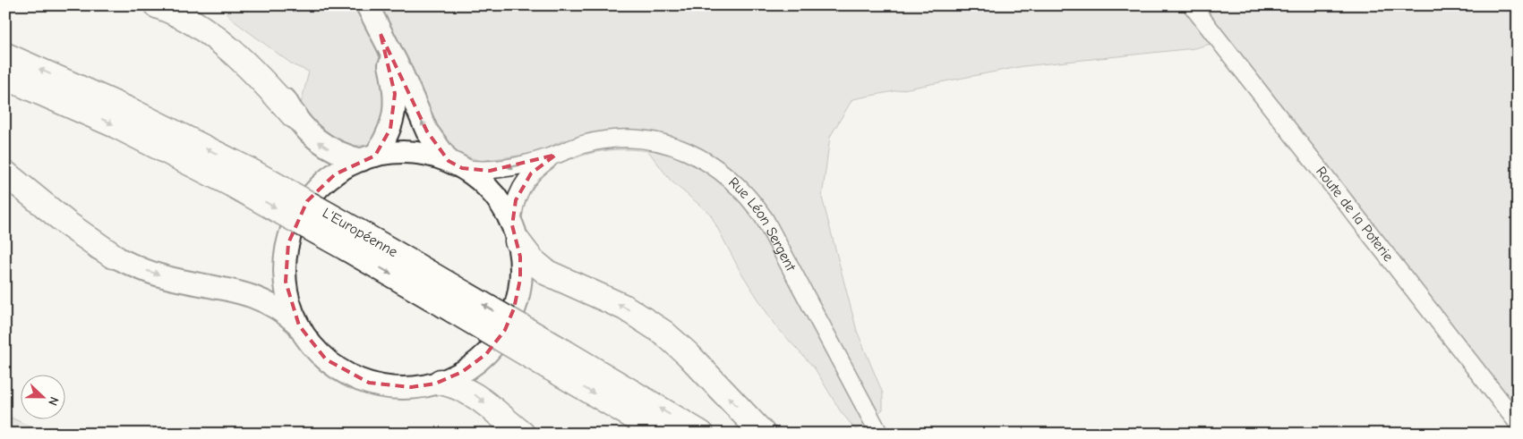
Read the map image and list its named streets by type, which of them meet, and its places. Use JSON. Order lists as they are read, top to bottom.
{
  "streets": {
    "highway": ["L'Européenne"],
    "street": ["Route de la Poterie", "Rue Léon Sergent"]
  },
  "north": "right"
}
